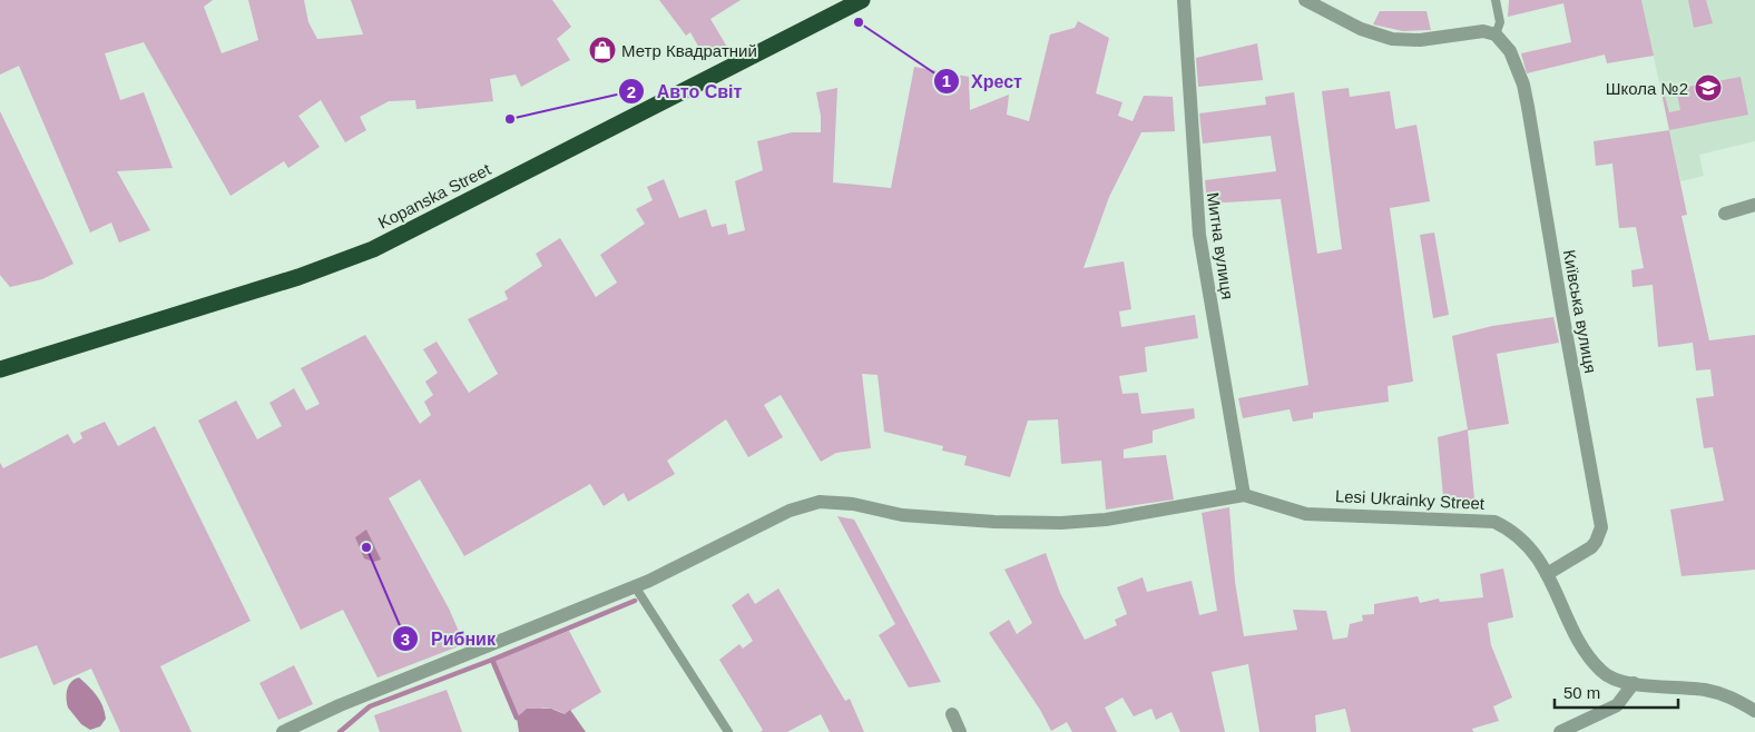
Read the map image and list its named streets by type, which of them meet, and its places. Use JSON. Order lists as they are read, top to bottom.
{
  "streets": {
    "highway": ["Kopanska Street"],
    "street": ["Митна вулиця", "Київська вулиця", "Lesi Ukrainky Street"]
  },
  "crossings": [
    ["Митна вулиця", "Lesi Ukrainky Street"],
    ["Київська вулиця", "Lesi Ukrainky Street"]
  ],
  "places": {
    "other": ["Хрест", "Авто Світ", "Рибник"],
    "shop": ["Метр Квадратний"],
    "school or university": ["Школа №2"]
  },
  "scale_bar": "50 m"
}
